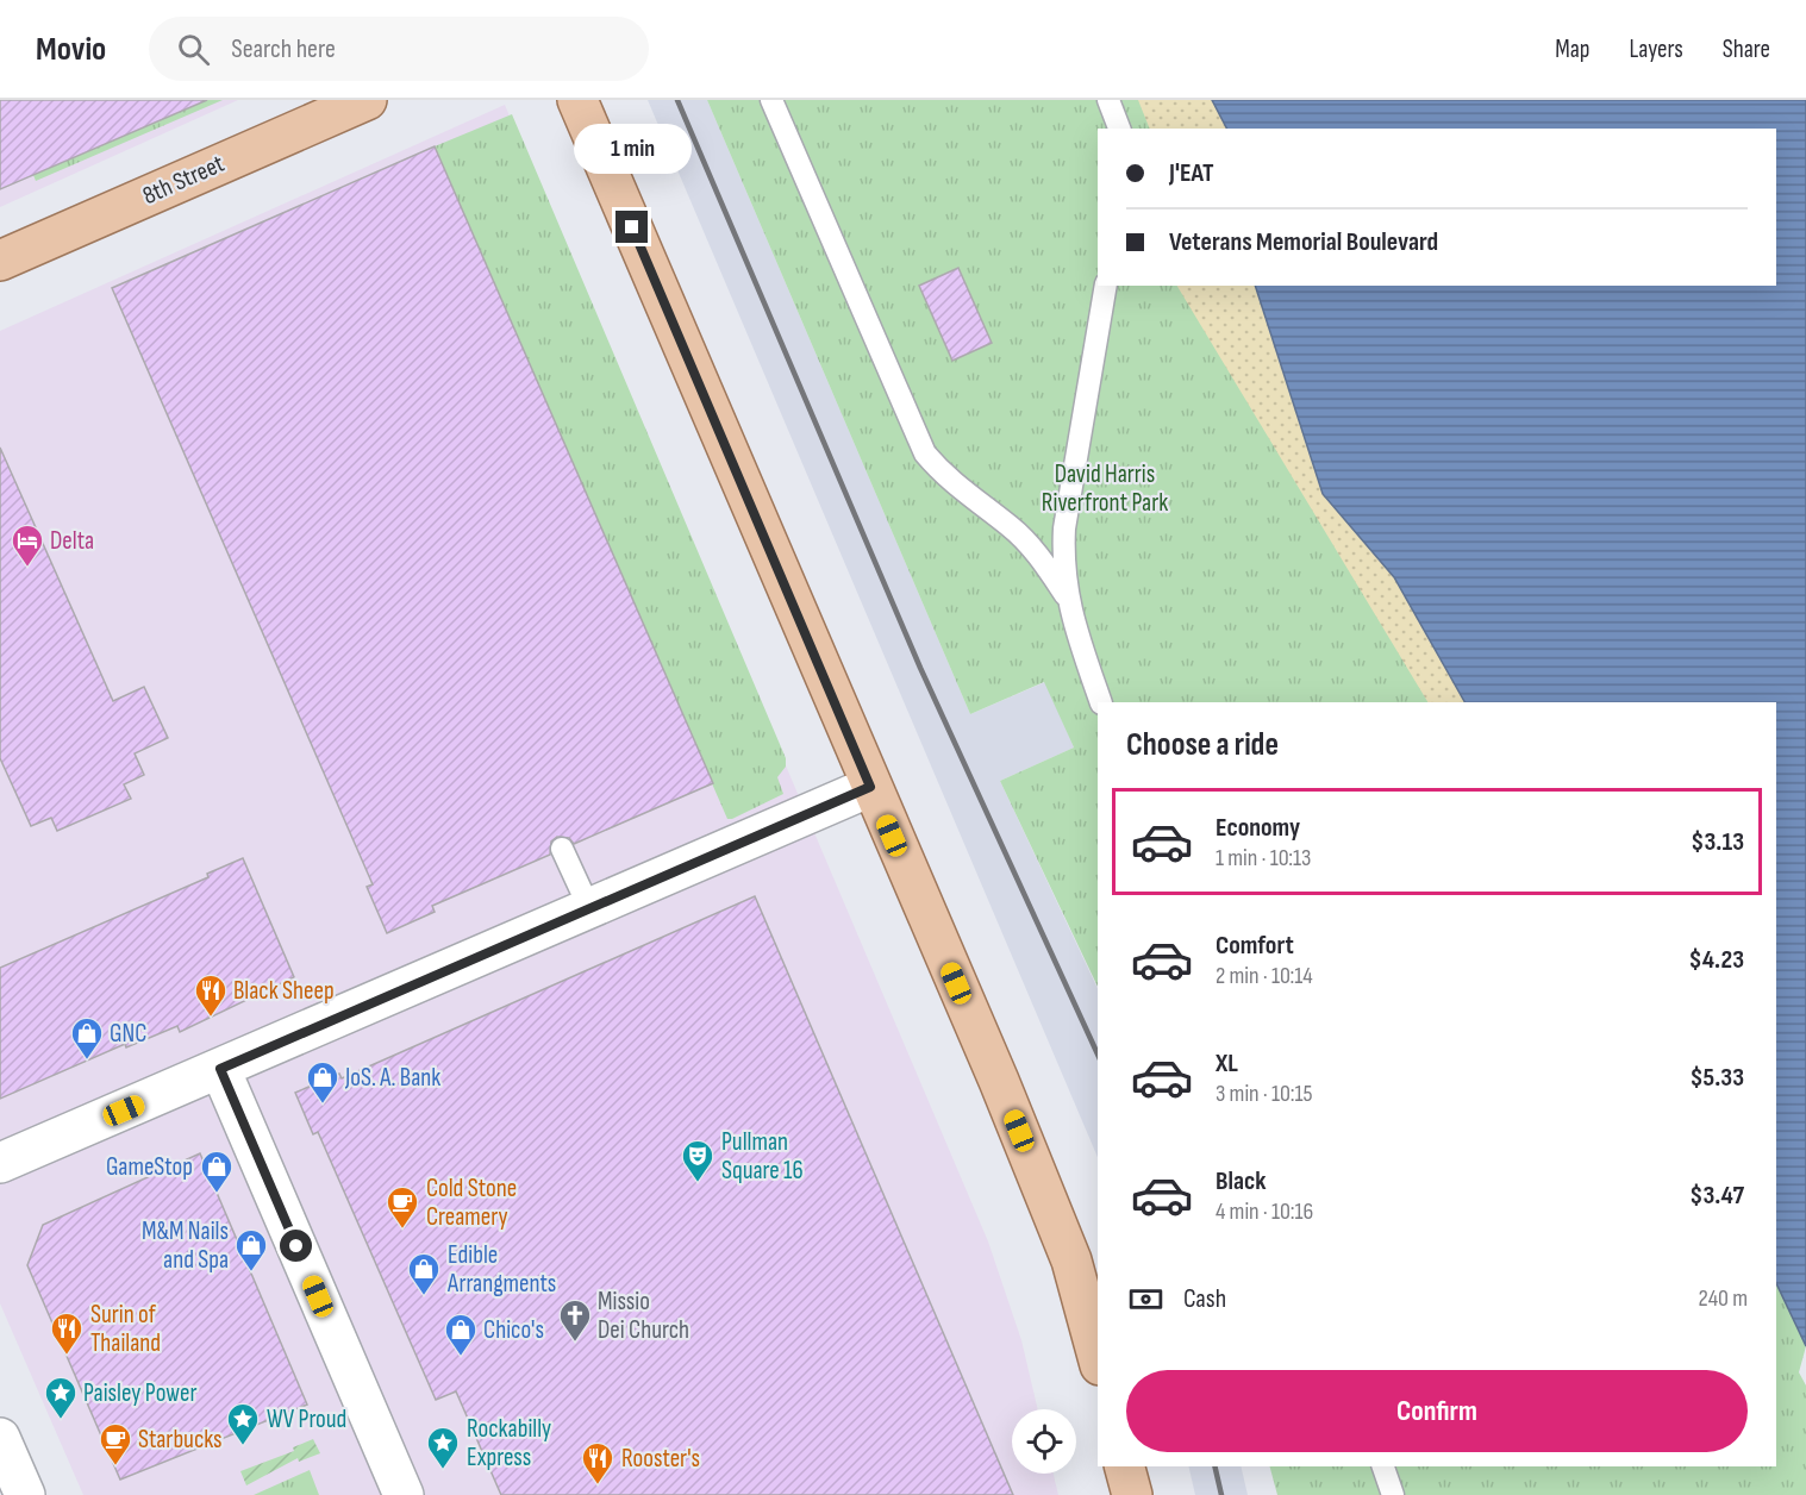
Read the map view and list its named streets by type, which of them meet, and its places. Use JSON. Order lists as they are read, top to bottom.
{
  "streets": {
    "main road": ["8th Street"]
  },
  "parks": ["David Harris Riverfront Park"],
  "places": {
    "hotel": ["Delta"],
    "restaurant": ["Black Sheep", "Surin of Thailand", "Rooster's"],
    "shop": [
      "GNC",
      "JoS. A. Bank",
      "GameStop",
      "M&M Nails and Spa",
      "Edible Arrangments",
      "Chico's"
    ],
    "theatre": ["Pullman Square 16"],
    "cafe": ["Cold Stone Creamery", "Starbucks"],
    "church": ["Missio Dei Church"],
    "place": ["Paisley Power", "WV Proud", "Rockabilly Express"]
  },
  "page": {
    "header": "Movio",
    "search": "Search here",
    "nav": ["Map", "Layers", "Share"],
    "bubble": "1 min",
    "banner": ["J'EAT", "Veterans Memorial Boulevard"],
    "heading": "Choose a ride",
    "list": [
      {
        "name": "Economy",
        "note": "1 min · 10:13",
        "value": "$3.13"
      },
      {
        "name": "Comfort",
        "note": "2 min · 10:14",
        "value": "$4.23"
      },
      {
        "name": "XL",
        "note": "3 min · 10:15",
        "value": "$5.33"
      },
      {
        "name": "Black",
        "note": "4 min · 10:16",
        "value": "$3.47"
      }
    ],
    "pay": ["Cash", "240 m"],
    "buttons": "Confirm"
  }
}
